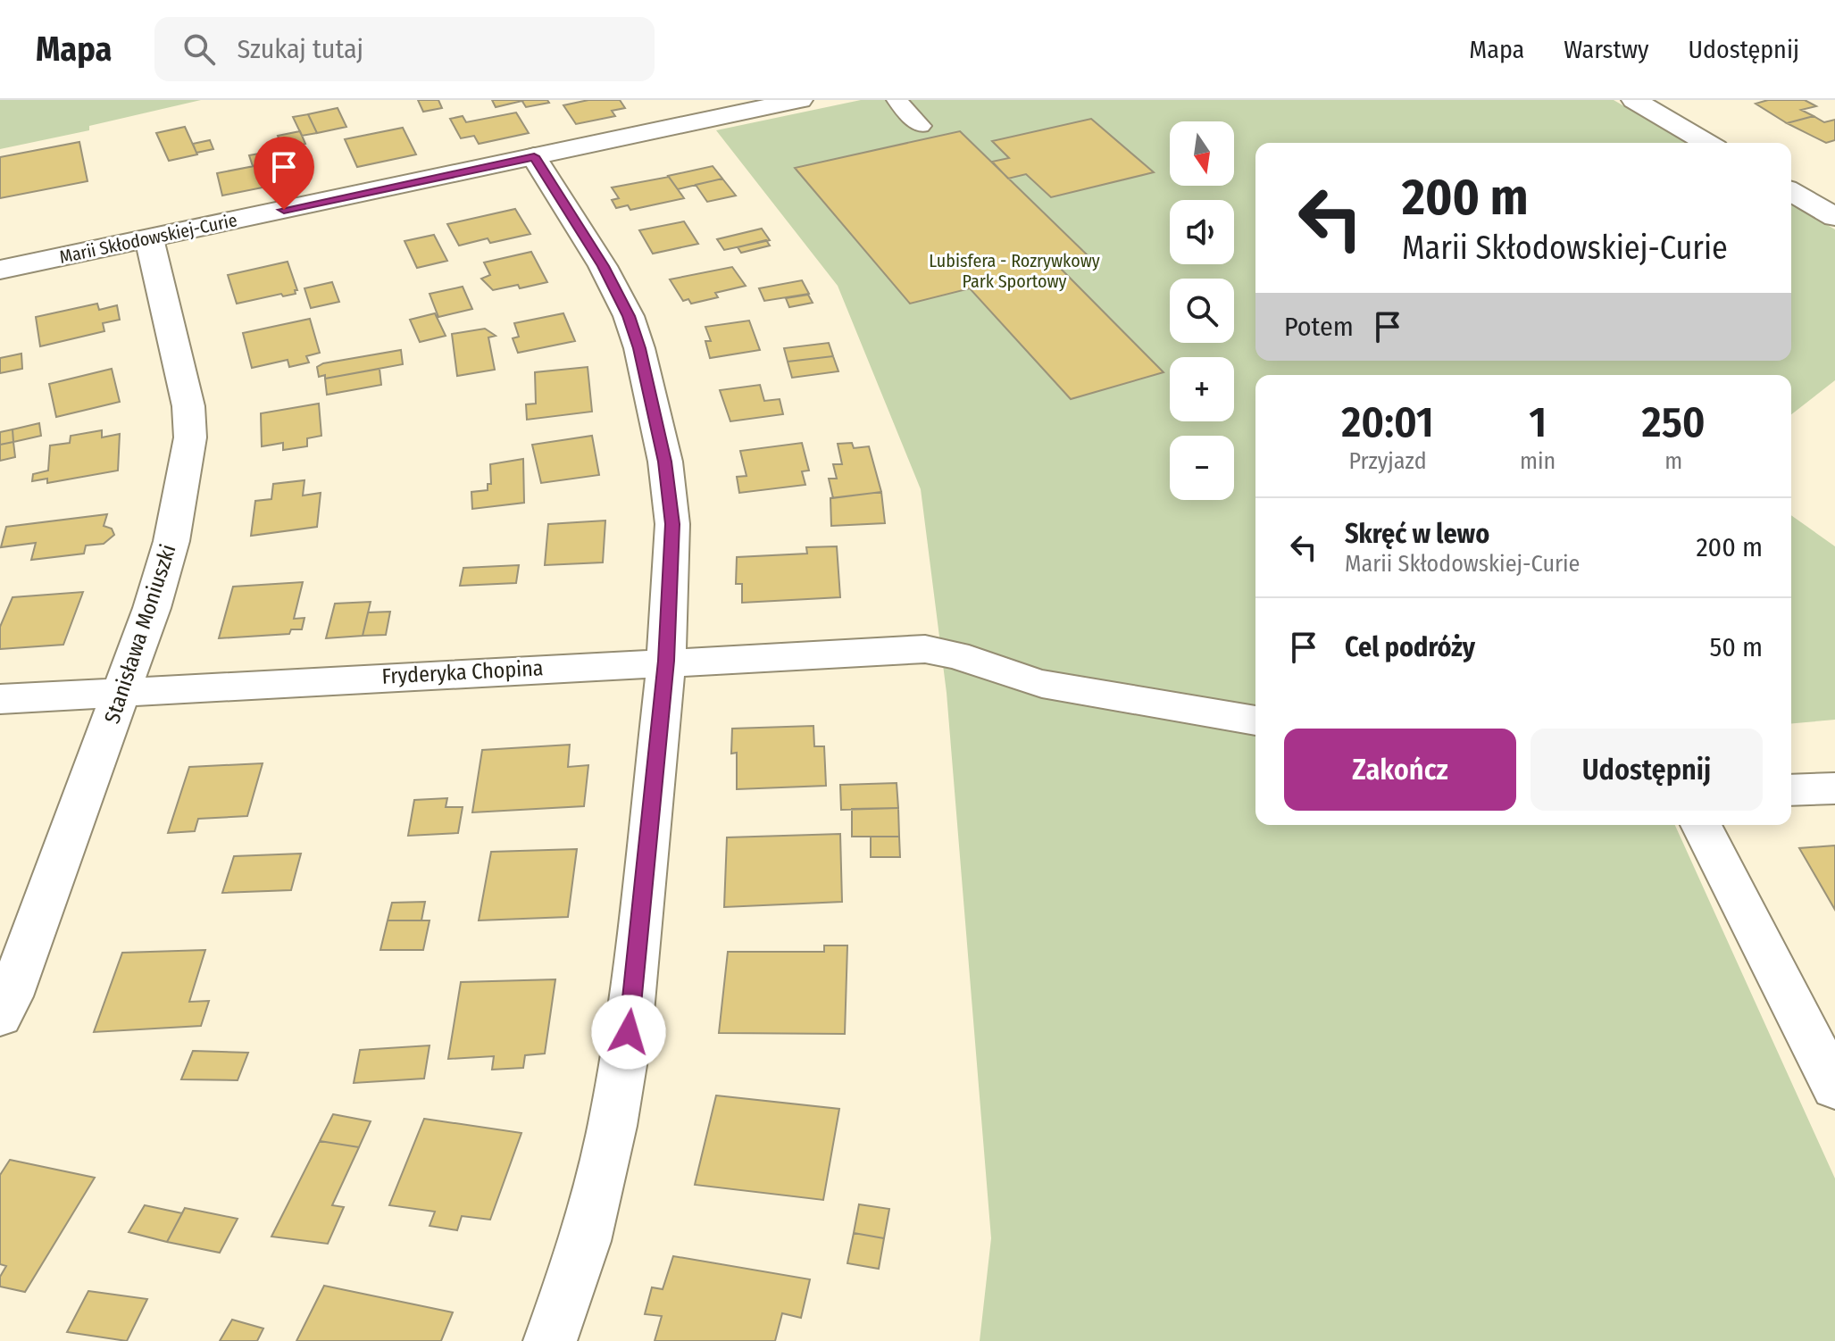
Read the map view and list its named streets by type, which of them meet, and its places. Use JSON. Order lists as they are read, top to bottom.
{
  "streets": {
    "street": ["Marii Skłodowskiej-Curie", "Stanisława Moniuszki", "Fryderyka Chopina"]
  },
  "crossings": [
    ["Marii Skłodowskiej-Curie", "Stanisława Moniuszki"],
    ["Stanisława Moniuszki", "Fryderyka Chopina"]
  ],
  "parks": ["Lubisfera - Rozrywkowy Park Sportowy"],
  "north": "bottom",
  "page": {
    "header": "Mapa",
    "search": "Szukaj tutaj",
    "nav": ["Mapa", "Warstwy", "Udostępnij"],
    "map_buttons": ["+", "−"],
    "turn": ["200 m", "Marii Skłodowskiej-Curie"],
    "then": "Potem",
    "eta": [
      "20:01",
      "Przyjazd",
      "1",
      "min",
      "250",
      "m"
    ],
    "list": [
      {
        "name": "Skręć w lewo",
        "note": "Marii Skłodowskiej-Curie",
        "value": "200 m"
      },
      {
        "name": "Cel podróży",
        "value": "50 m"
      }
    ],
    "buttons": ["Zakończ", "Udostępnij"]
  }
}
